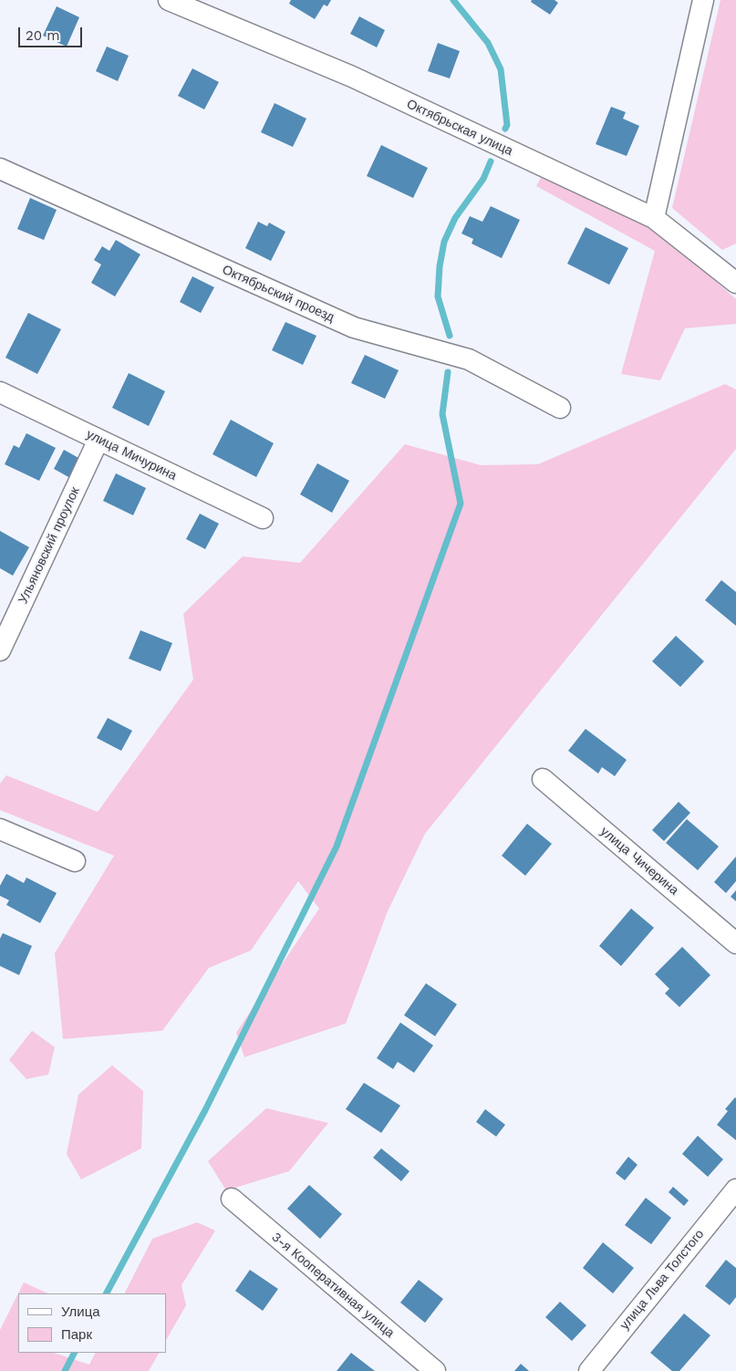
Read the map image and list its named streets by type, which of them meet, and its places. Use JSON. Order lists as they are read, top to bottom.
{
  "streets": {
    "street": [
      "Октябрьская улица",
      "Октябрьский проезд",
      "улица Мичурина",
      "Ульяновский проулок",
      "улица Чичерина",
      "улица Льва Толстого",
      "3-я Кооперативная улица"
    ]
  },
  "crossings": [
    ["улица Мичурина", "Ульяновский проулок"]
  ],
  "legend": ["Улица", "Парк"],
  "scale_bar": "20 m"
}
